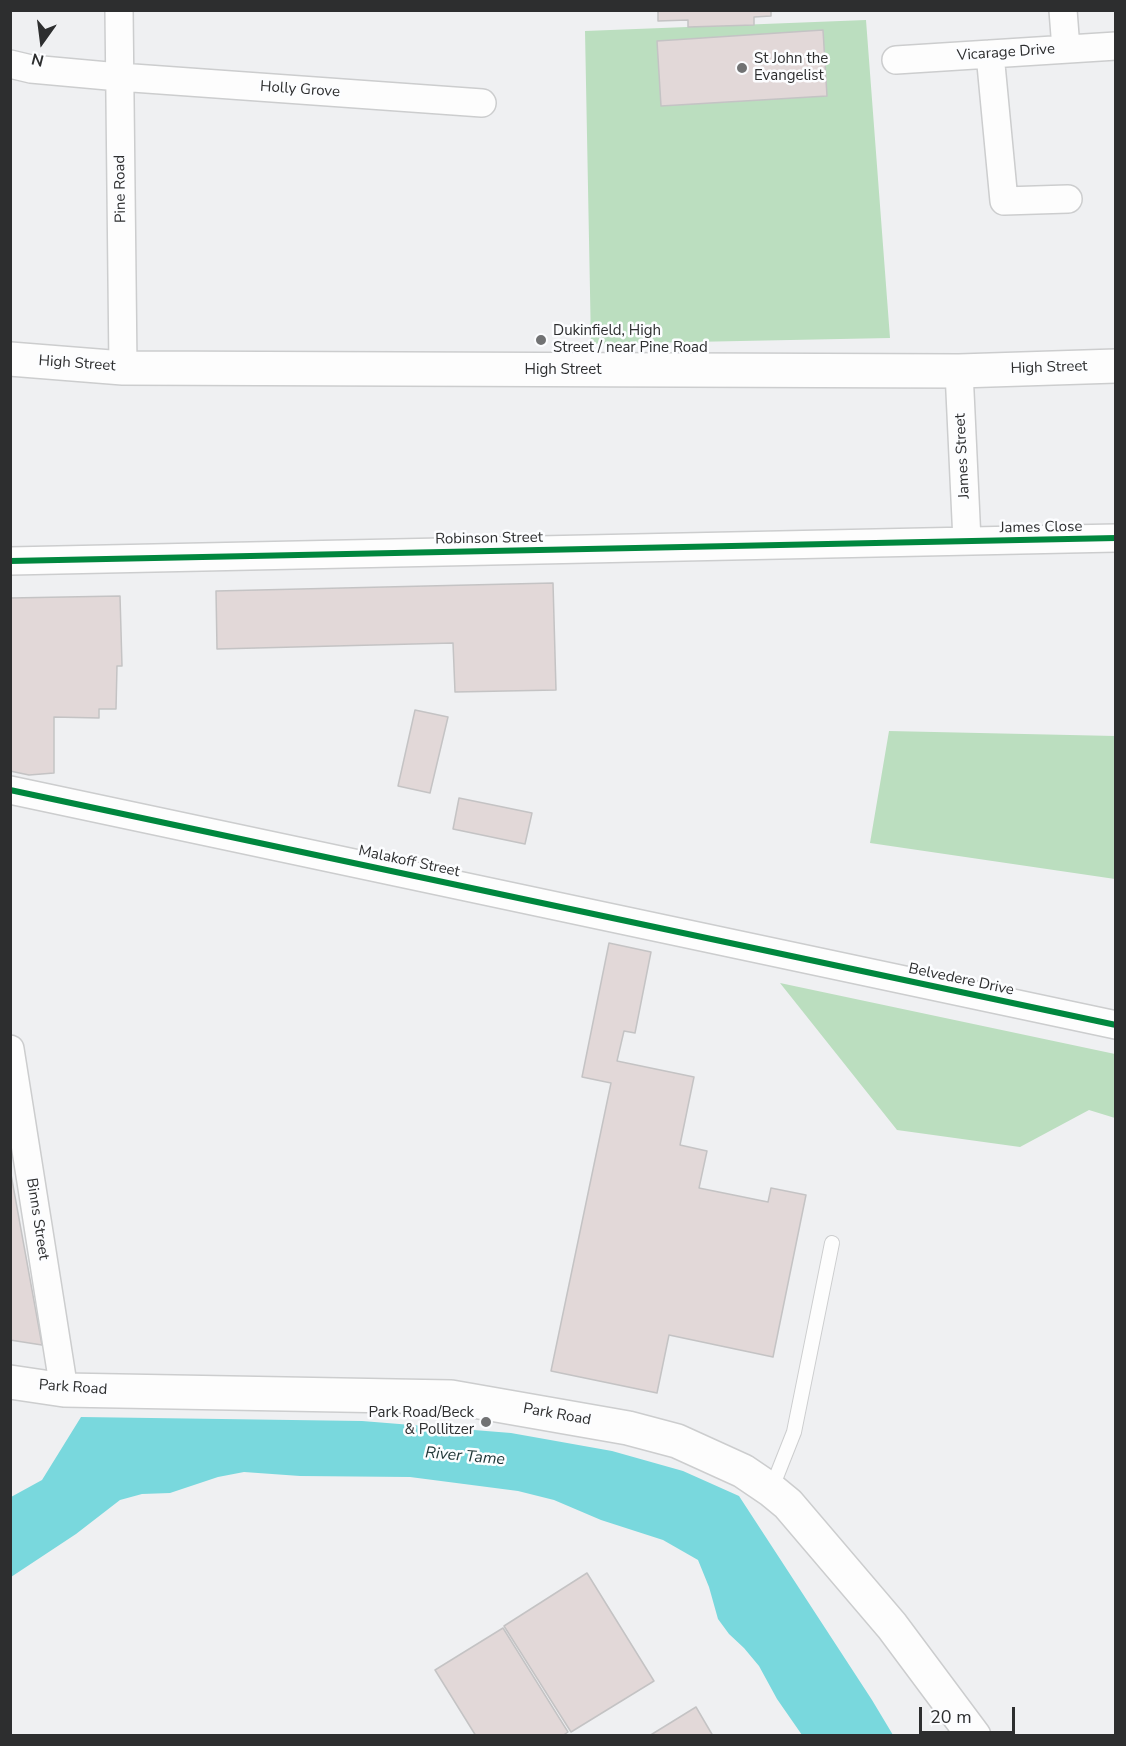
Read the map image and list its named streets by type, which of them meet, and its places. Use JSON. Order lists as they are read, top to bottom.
{
  "streets": {
    "main road": ["High Street", "Park Road"],
    "street": [
      "Vicarage Drive",
      "Holly Grove",
      "Pine Road",
      "James Street",
      "James Close",
      "Robinson Street",
      "Malakoff Street",
      "Belvedere Drive",
      "Binns Street"
    ]
  },
  "crossings": [
    ["Holly Grove", "Pine Road"],
    ["Pine Road", "High Street"],
    ["High Street", "James Street"],
    ["James Street", "James Close"],
    ["James Street", "Robinson Street"],
    ["James Close", "Robinson Street"],
    ["Malakoff Street", "Belvedere Drive"],
    ["Binns Street", "Park Road"]
  ],
  "water": ["River Tame"],
  "places": ["St John the Evangelist", "Dukinfield, High Street / near Pine Road", "Park Road/Beck & Pollitzer"],
  "scale_bar": "20 m",
  "north": "bottom"
}
